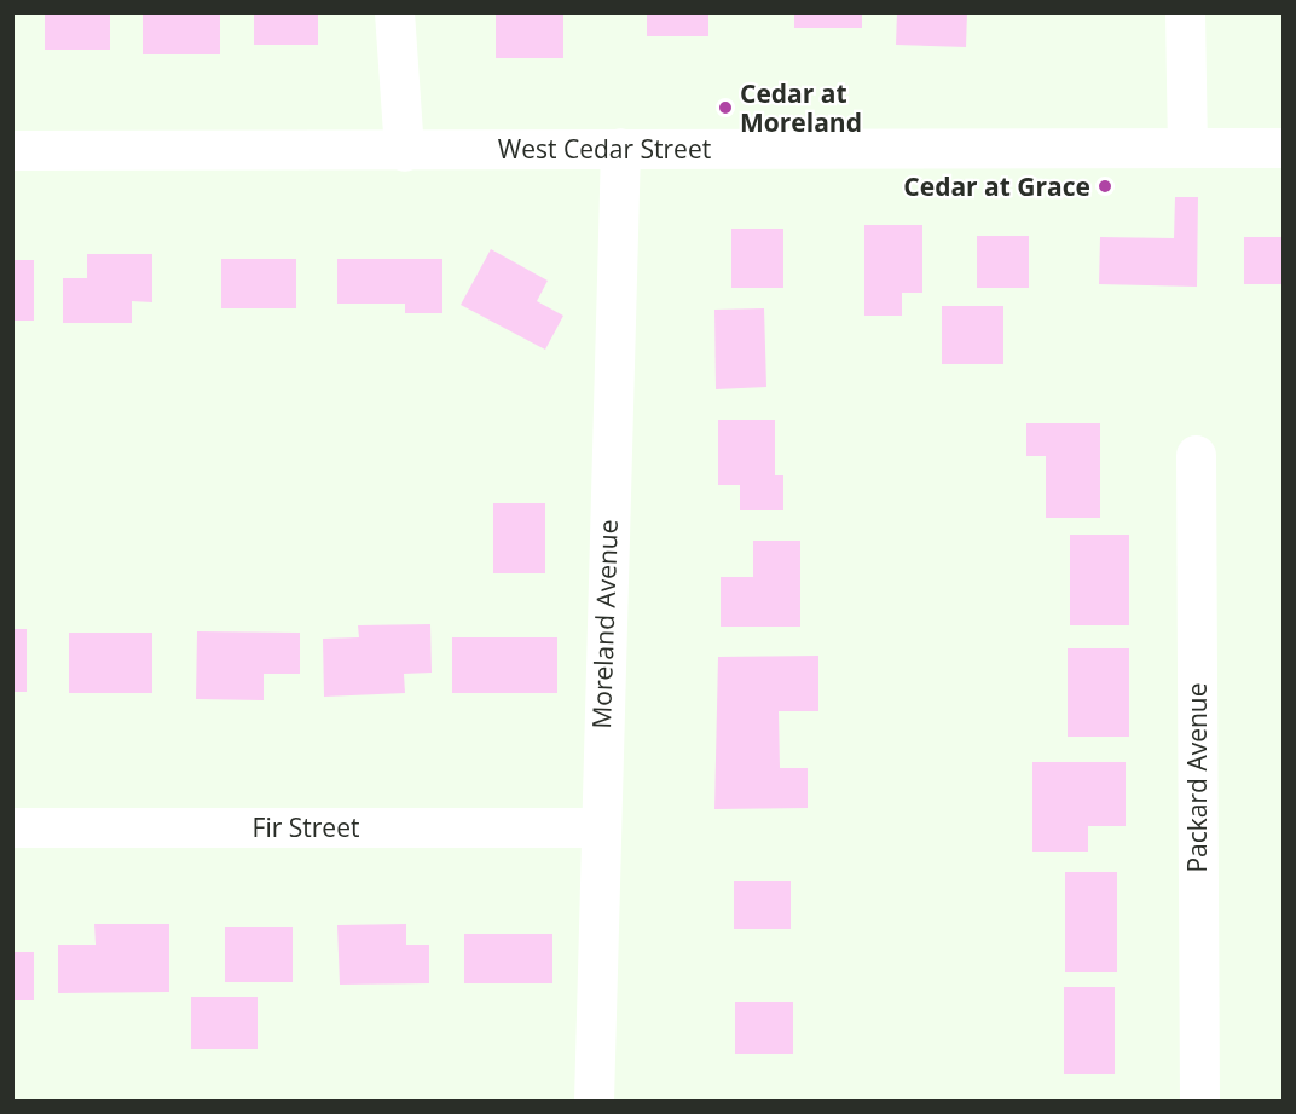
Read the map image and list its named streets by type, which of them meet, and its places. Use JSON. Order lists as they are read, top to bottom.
{
  "streets": {
    "street": [
      "West Cedar Street",
      "Moreland Avenue",
      "Packard Avenue",
      "Fir Street"
    ]
  },
  "crossings": [
    ["West Cedar Street", "Moreland Avenue"],
    ["Moreland Avenue", "Fir Street"]
  ],
  "places": ["Cedar at Moreland", "Cedar at Grace"]
}
